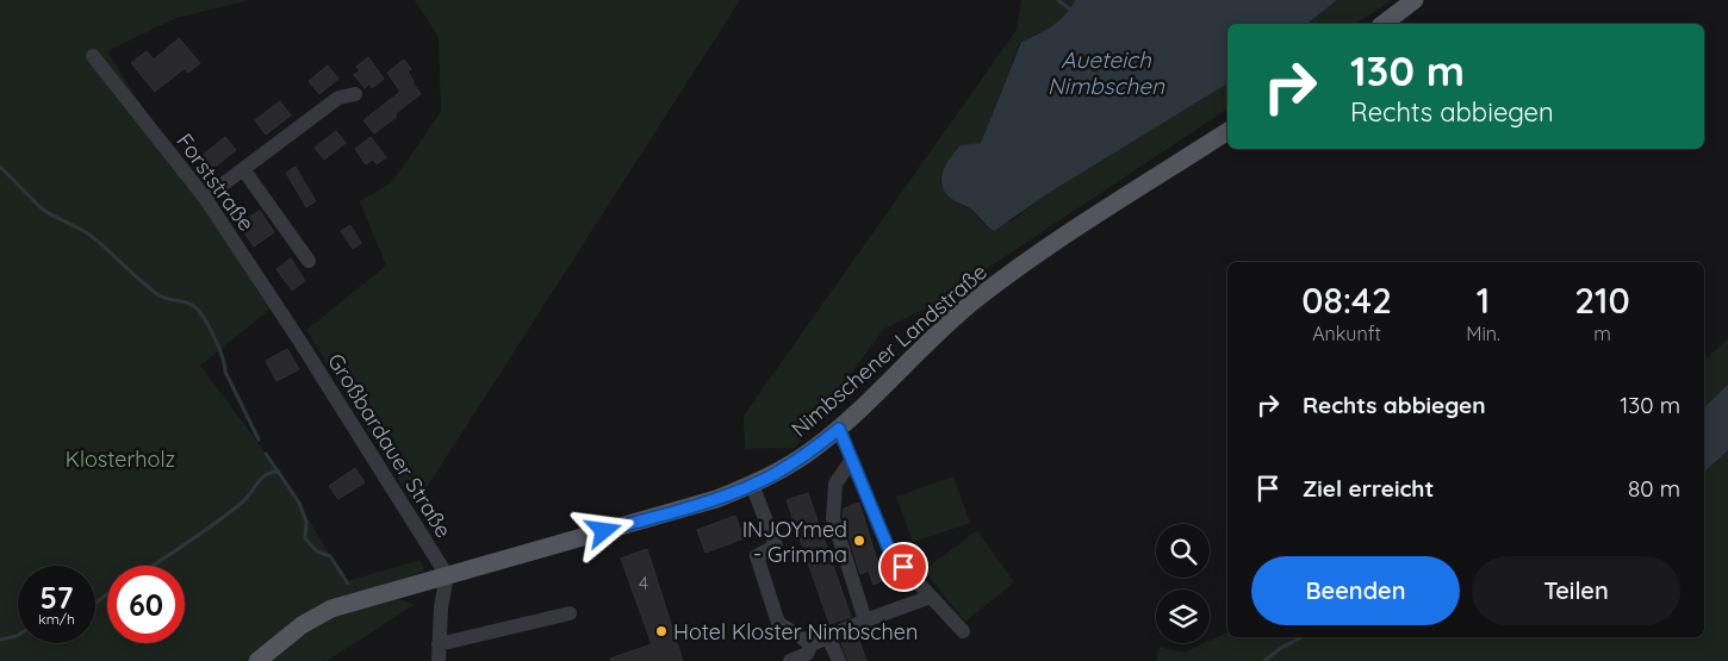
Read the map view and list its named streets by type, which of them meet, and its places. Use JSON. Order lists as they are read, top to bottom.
{
  "streets": {
    "main road": ["Nimbschener Landstraße"],
    "street": ["Forststraße", "Großbardauer Straße"]
  },
  "crossings": [
    ["Forststraße", "Großbardauer Straße"],
    ["Nimbschener Landstraße", "Großbardauer Straße"]
  ],
  "water": ["Aueteich Nimbschen"],
  "parks": ["Klosterholz"],
  "places": ["INJOYmed - Grimma", "Hotel Kloster Nimbschen"],
  "house_numbers": ["4"],
  "page": {
    "turn": ["130 m", "Rechts abbiegen"],
    "eta": [
      "08:42",
      "Ankunft",
      "1",
      "Min.",
      "210",
      "m"
    ],
    "list": [
      {
        "name": "Rechts abbiegen",
        "value": "130 m"
      },
      {
        "name": "Ziel erreicht",
        "value": "80 m"
      }
    ],
    "buttons": ["Beenden", "Teilen"],
    "speed": "57 km/h",
    "limit": "60"
  }
}
